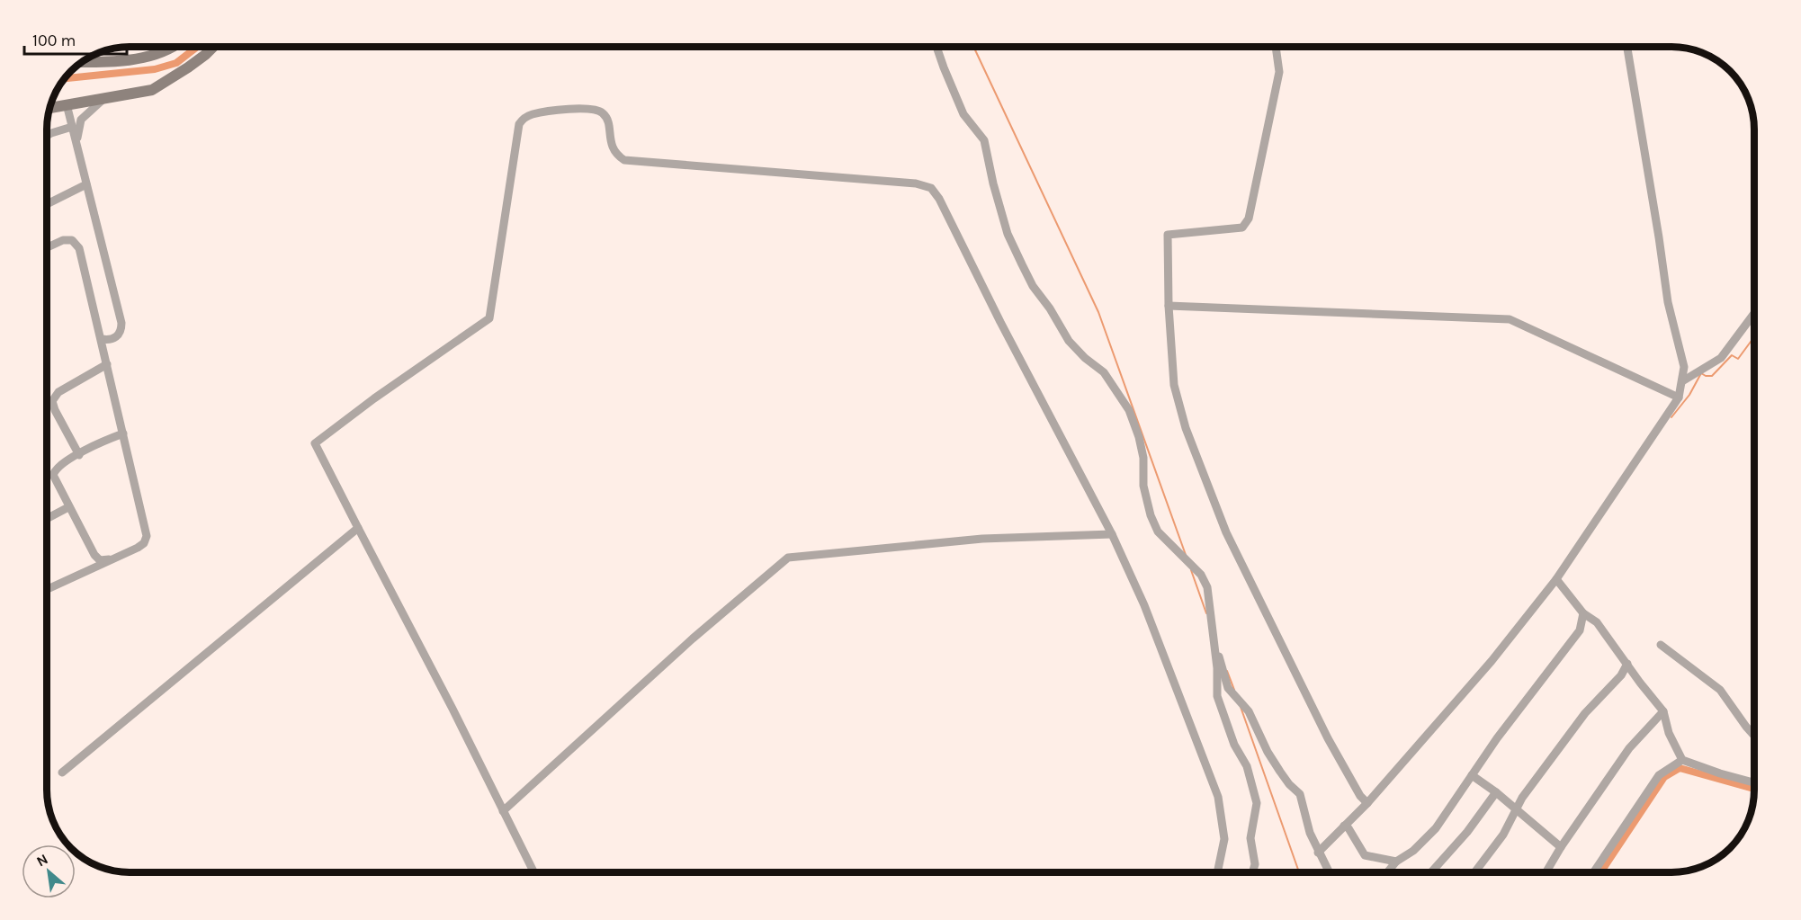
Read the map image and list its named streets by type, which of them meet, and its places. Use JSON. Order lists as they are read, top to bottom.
{
  "scale_bar": "100 m",
  "north": "top left"
}
